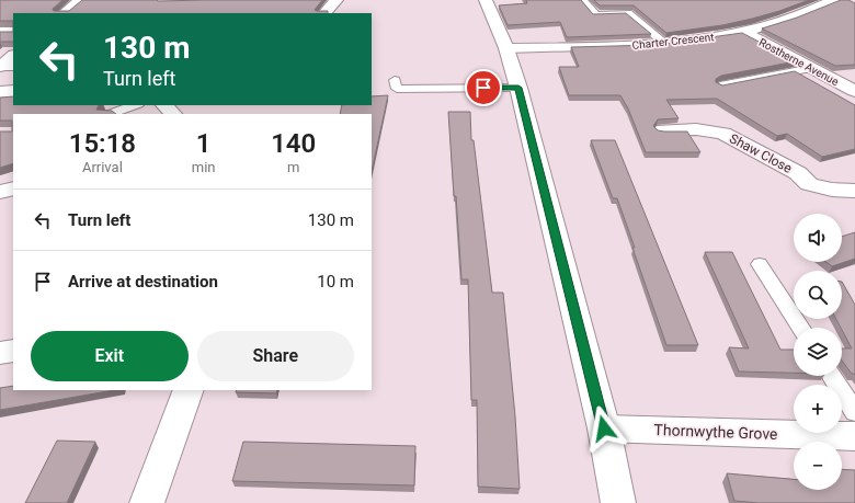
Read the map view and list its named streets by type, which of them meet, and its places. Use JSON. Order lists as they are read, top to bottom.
{
  "streets": {
    "street": [
      "Charter Crescent",
      "Rostherne Avenue",
      "Shaw Close",
      "Thornwythe Grove"
    ]
  },
  "crossings": [
    ["Charter Crescent", "Rostherne Avenue"]
  ],
  "page": {
    "turn": ["130 m", "Turn left"],
    "eta": [
      "15:18",
      "Arrival",
      "1",
      "min",
      "140",
      "m"
    ],
    "list": [
      {
        "name": "Turn left",
        "value": "130 m"
      },
      {
        "name": "Arrive at destination",
        "value": "10 m"
      }
    ],
    "map_buttons": ["+", "−"],
    "buttons": ["Exit", "Share"]
  }
}
